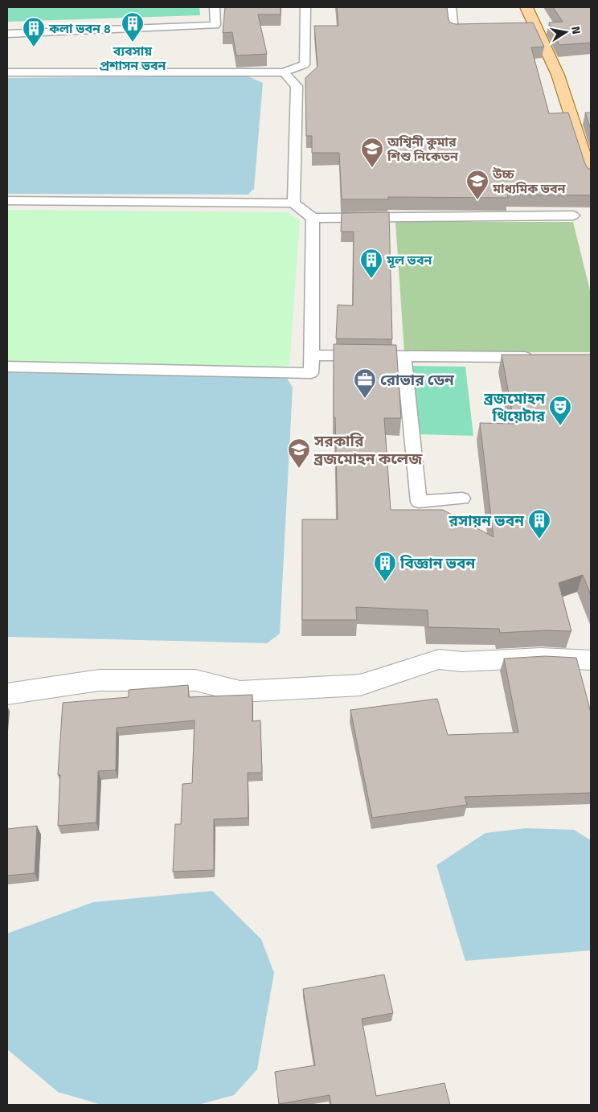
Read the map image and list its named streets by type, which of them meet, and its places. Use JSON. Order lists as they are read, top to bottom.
{
  "places": {
    "building": [
      "ব্যবসায় প্রশাসন ভবন",
      "কলা ভবন ৪",
      "মূল ভবন",
      "রসায়ন ভবন",
      "বিজ্ঞান ভবন"
    ],
    "school or university": ["অশ্বিনী কুমার শিশু নিকেতন", "উচ্চ মাধ্যমিক ভবন", "সরকারি ব্রজমোহন কলেজ"],
    "office": ["রোভার ডেন"],
    "theatre": ["ব্রজমোহন থিয়েটার"]
  },
  "north": "right"
}
